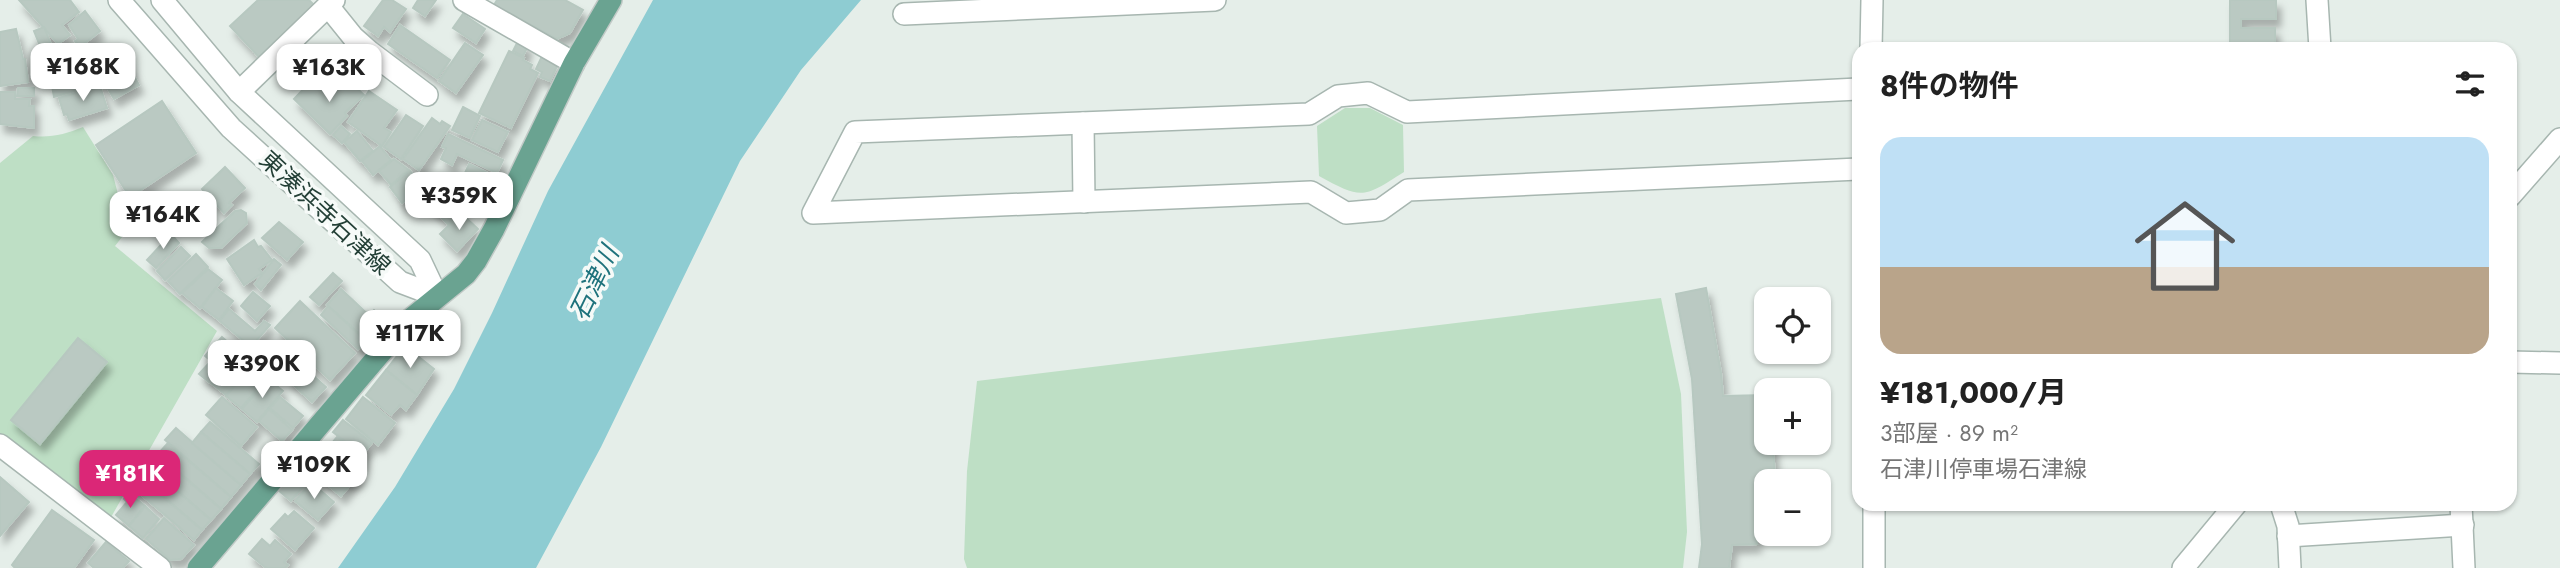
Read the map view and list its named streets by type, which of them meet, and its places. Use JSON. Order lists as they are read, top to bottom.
{
  "streets": {
    "street": ["東湊浜寺石津線"]
  },
  "water": ["石津川"],
  "page": {
    "heading": "8件の物件",
    "price": [
      "¥168K",
      "¥163K",
      "¥359K",
      "¥164K",
      "¥117K",
      "¥390K",
      "¥109K",
      "¥181K"
    ],
    "list": [
      {
        "name": "¥181,000/月",
        "note": "3部屋 · 89 m² · 石津川停車場石津線"
      }
    ],
    "map_buttons": ["+", "−"]
  }
}
